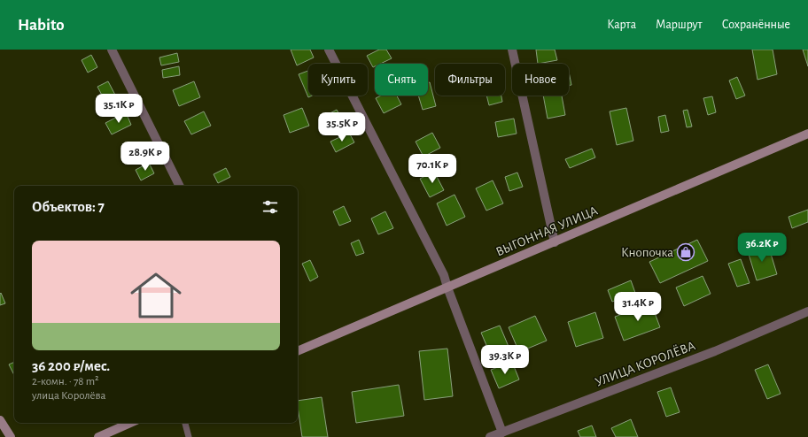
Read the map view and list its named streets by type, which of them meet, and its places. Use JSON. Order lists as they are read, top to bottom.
{
  "streets": {
    "street": ["ВЫГОННАЯ УЛИЦА", "УЛИЦА КОРОЛЁВА"]
  },
  "places": {
    "shop": ["Кнопочка"]
  },
  "page": {
    "header": "Habito",
    "nav": ["Карта", "Маршрут", "Сохранённые"],
    "chip": [
      "Купить",
      "Снять",
      "Фильтры",
      "Новое"
    ],
    "price": [
      "35.1K ₽",
      "35.5K ₽",
      "28.9K ₽",
      "70.1K ₽",
      "36.2K ₽",
      "31.4K ₽",
      "39.3K ₽"
    ],
    "heading": "Объектов: 7",
    "list": [
      {
        "name": "36 200 ₽/мес.",
        "note": "2-комн. · 78 m² · улица Королёва"
      }
    ]
  }
}
